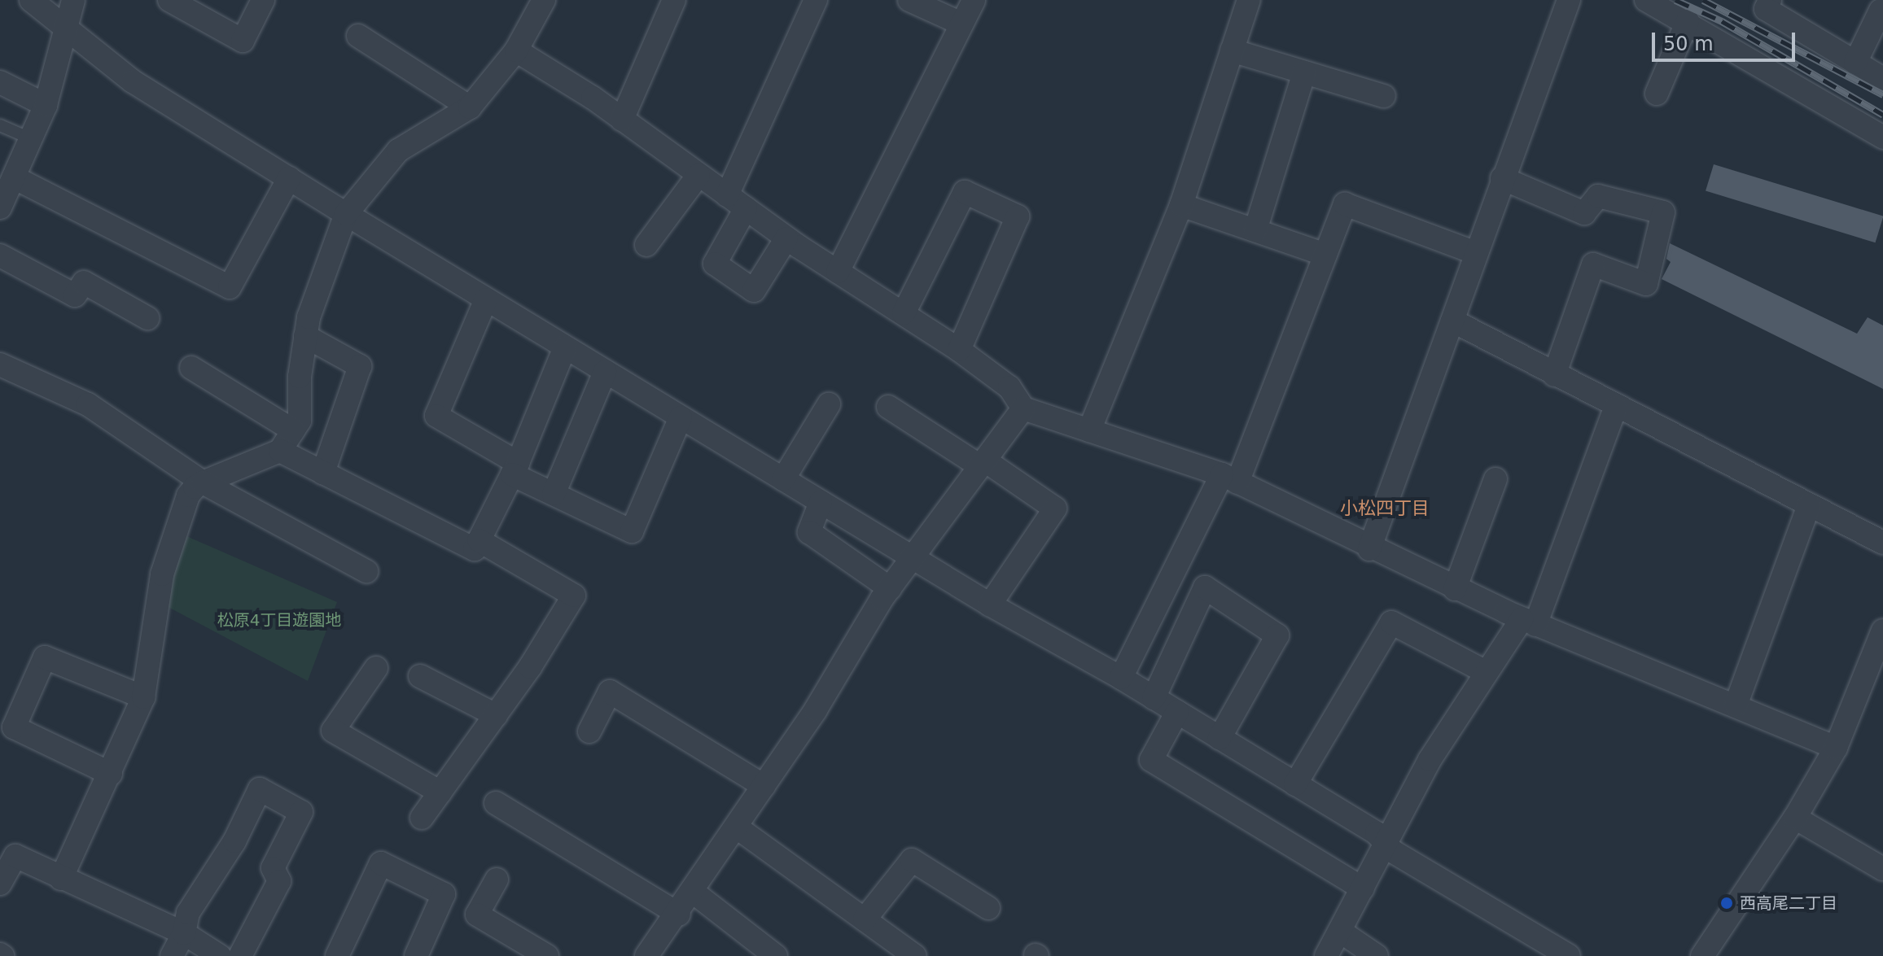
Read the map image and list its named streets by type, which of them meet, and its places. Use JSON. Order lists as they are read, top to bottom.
{
  "districts": ["小松四丁目"],
  "parks": ["松原4丁目遊園地"],
  "places": ["西高尾二丁目"],
  "scale_bar": "50 m"
}
